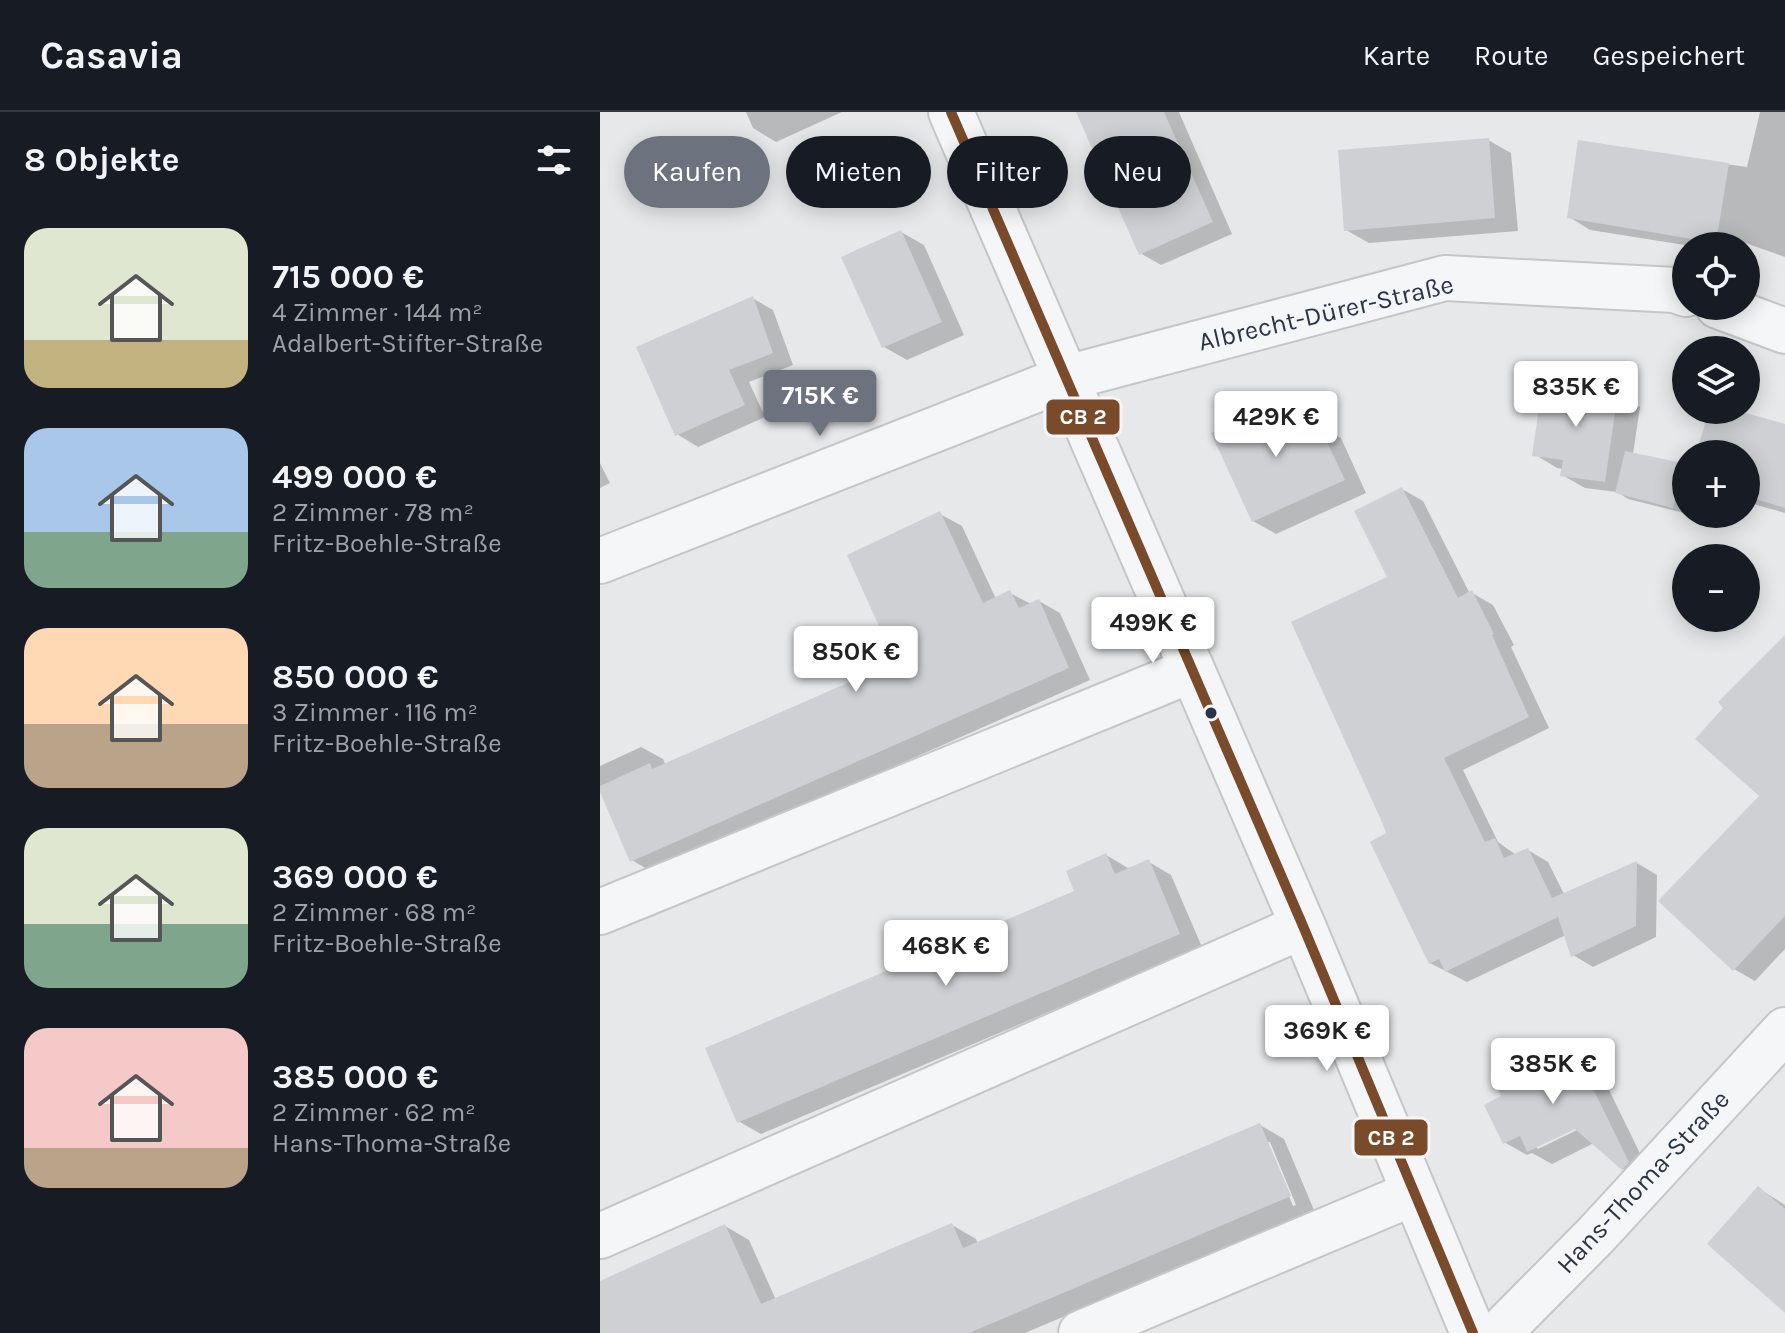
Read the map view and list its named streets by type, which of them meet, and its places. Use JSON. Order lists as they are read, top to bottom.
{
  "streets": {
    "street": ["Albrecht-Dürer-Straße", "Hans-Thoma-Straße"]
  },
  "page": {
    "header": "Casavia",
    "nav": ["Karte", "Route", "Gespeichert"],
    "heading": "8 Objekte",
    "chip": [
      "Kaufen",
      "Mieten",
      "Filter",
      "Neu"
    ],
    "list": [
      {
        "name": "715 000 €",
        "note": "4 Zimmer · 144 m² · Adalbert-Stifter-Straße"
      },
      {
        "name": "499 000 €",
        "note": "2 Zimmer · 78 m² · Fritz-Boehle-Straße"
      },
      {
        "name": "850 000 €",
        "note": "3 Zimmer · 116 m² · Fritz-Boehle-Straße"
      },
      {
        "name": "369 000 €",
        "note": "2 Zimmer · 68 m² · Fritz-Boehle-Straße"
      },
      {
        "name": "385 000 €",
        "note": "2 Zimmer · 62 m² · Hans-Thoma-Straße"
      }
    ],
    "map_buttons": ["+", "−"],
    "price": [
      "835K €",
      "715K €",
      "429K €",
      "499K €",
      "850K €",
      "468K €",
      "369K €",
      "385K €"
    ]
  }
}
